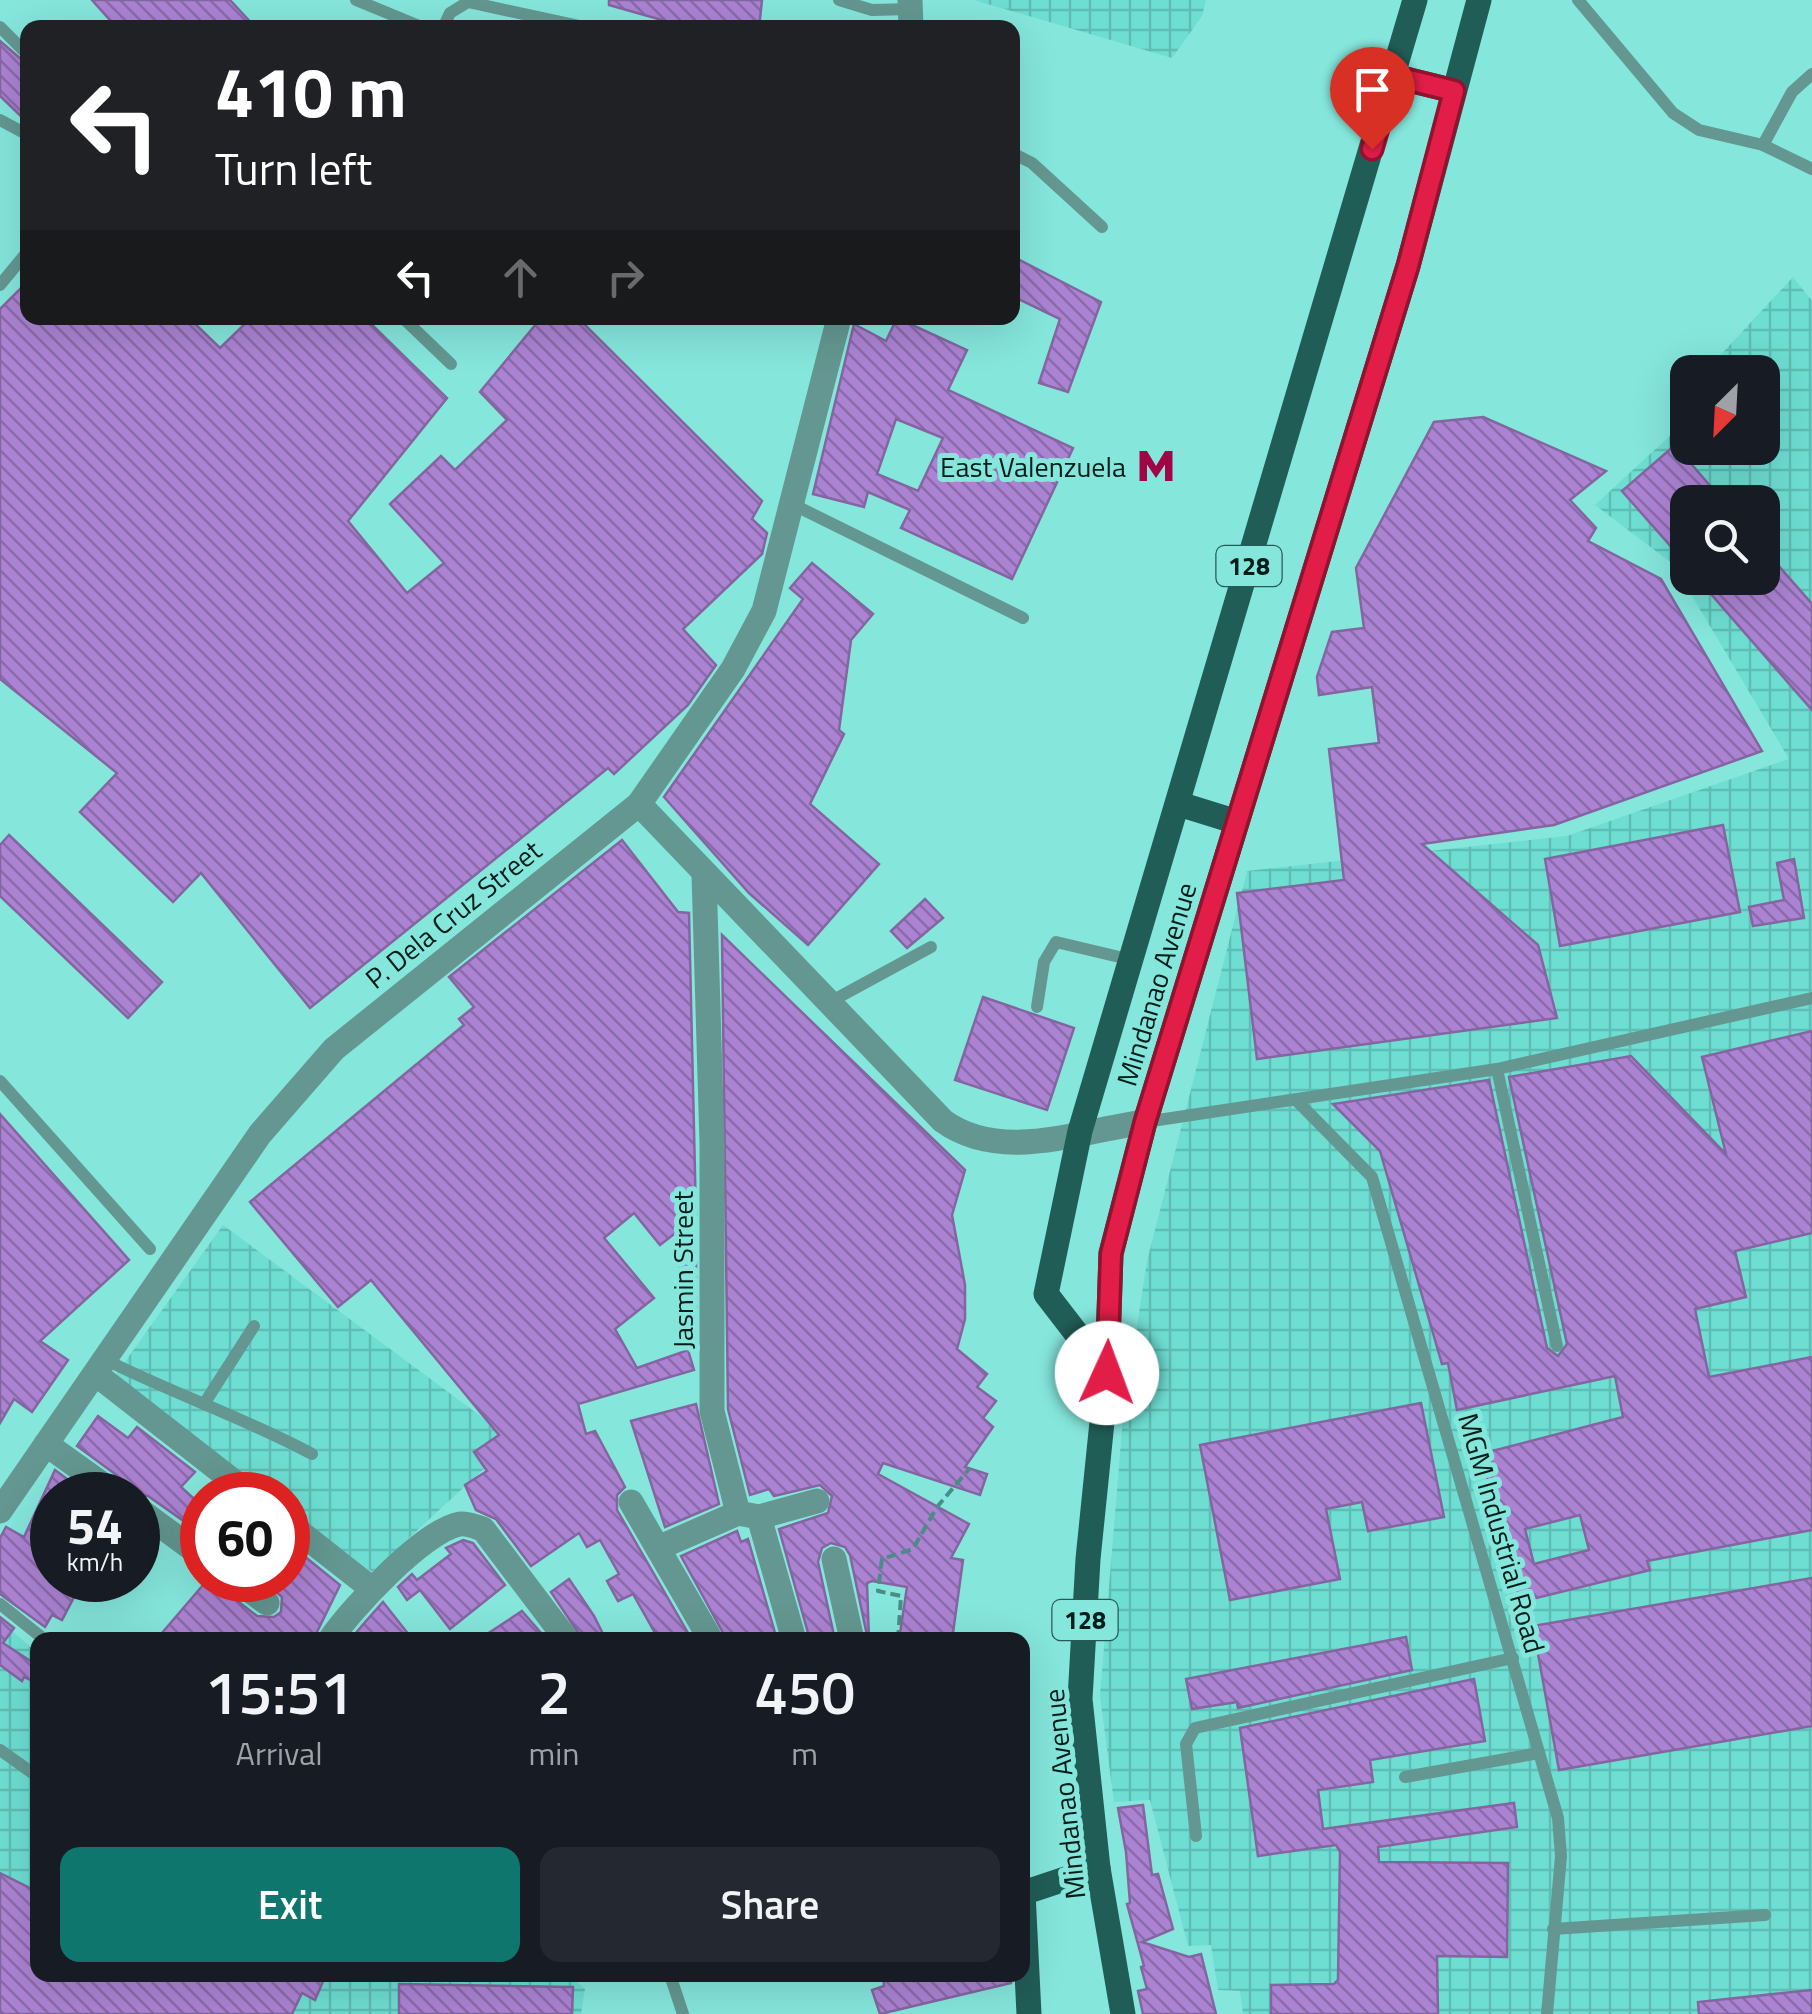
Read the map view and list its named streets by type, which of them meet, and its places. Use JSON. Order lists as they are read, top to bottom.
{
  "streets": {
    "main road": ["128", "Mindanao Avenue"],
    "street": ["P. Dela Cruz Street", "Jasmin Street"],
    "lane": ["MGM Industrial Road"]
  },
  "places": {
    "metro station": ["East Valenzuela"]
  },
  "north": "bottom left",
  "page": {
    "turn": ["410 m", "Turn left"],
    "speed": "54 km/h",
    "limit": "60",
    "eta": [
      "15:51",
      "Arrival",
      "2",
      "min",
      "450",
      "m"
    ],
    "buttons": ["Exit", "Share"]
  }
}
